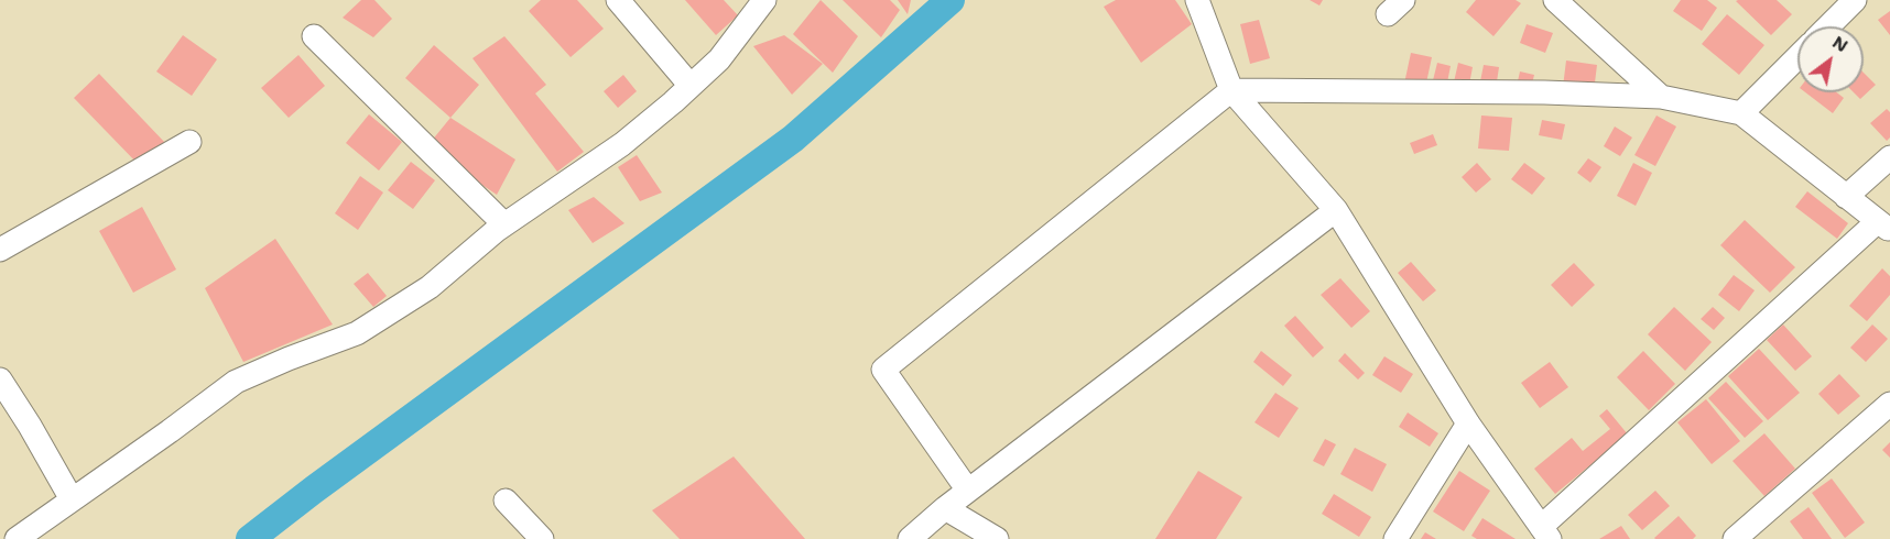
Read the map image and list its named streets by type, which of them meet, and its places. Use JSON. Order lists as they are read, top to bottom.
{
  "north": "top right"
}
